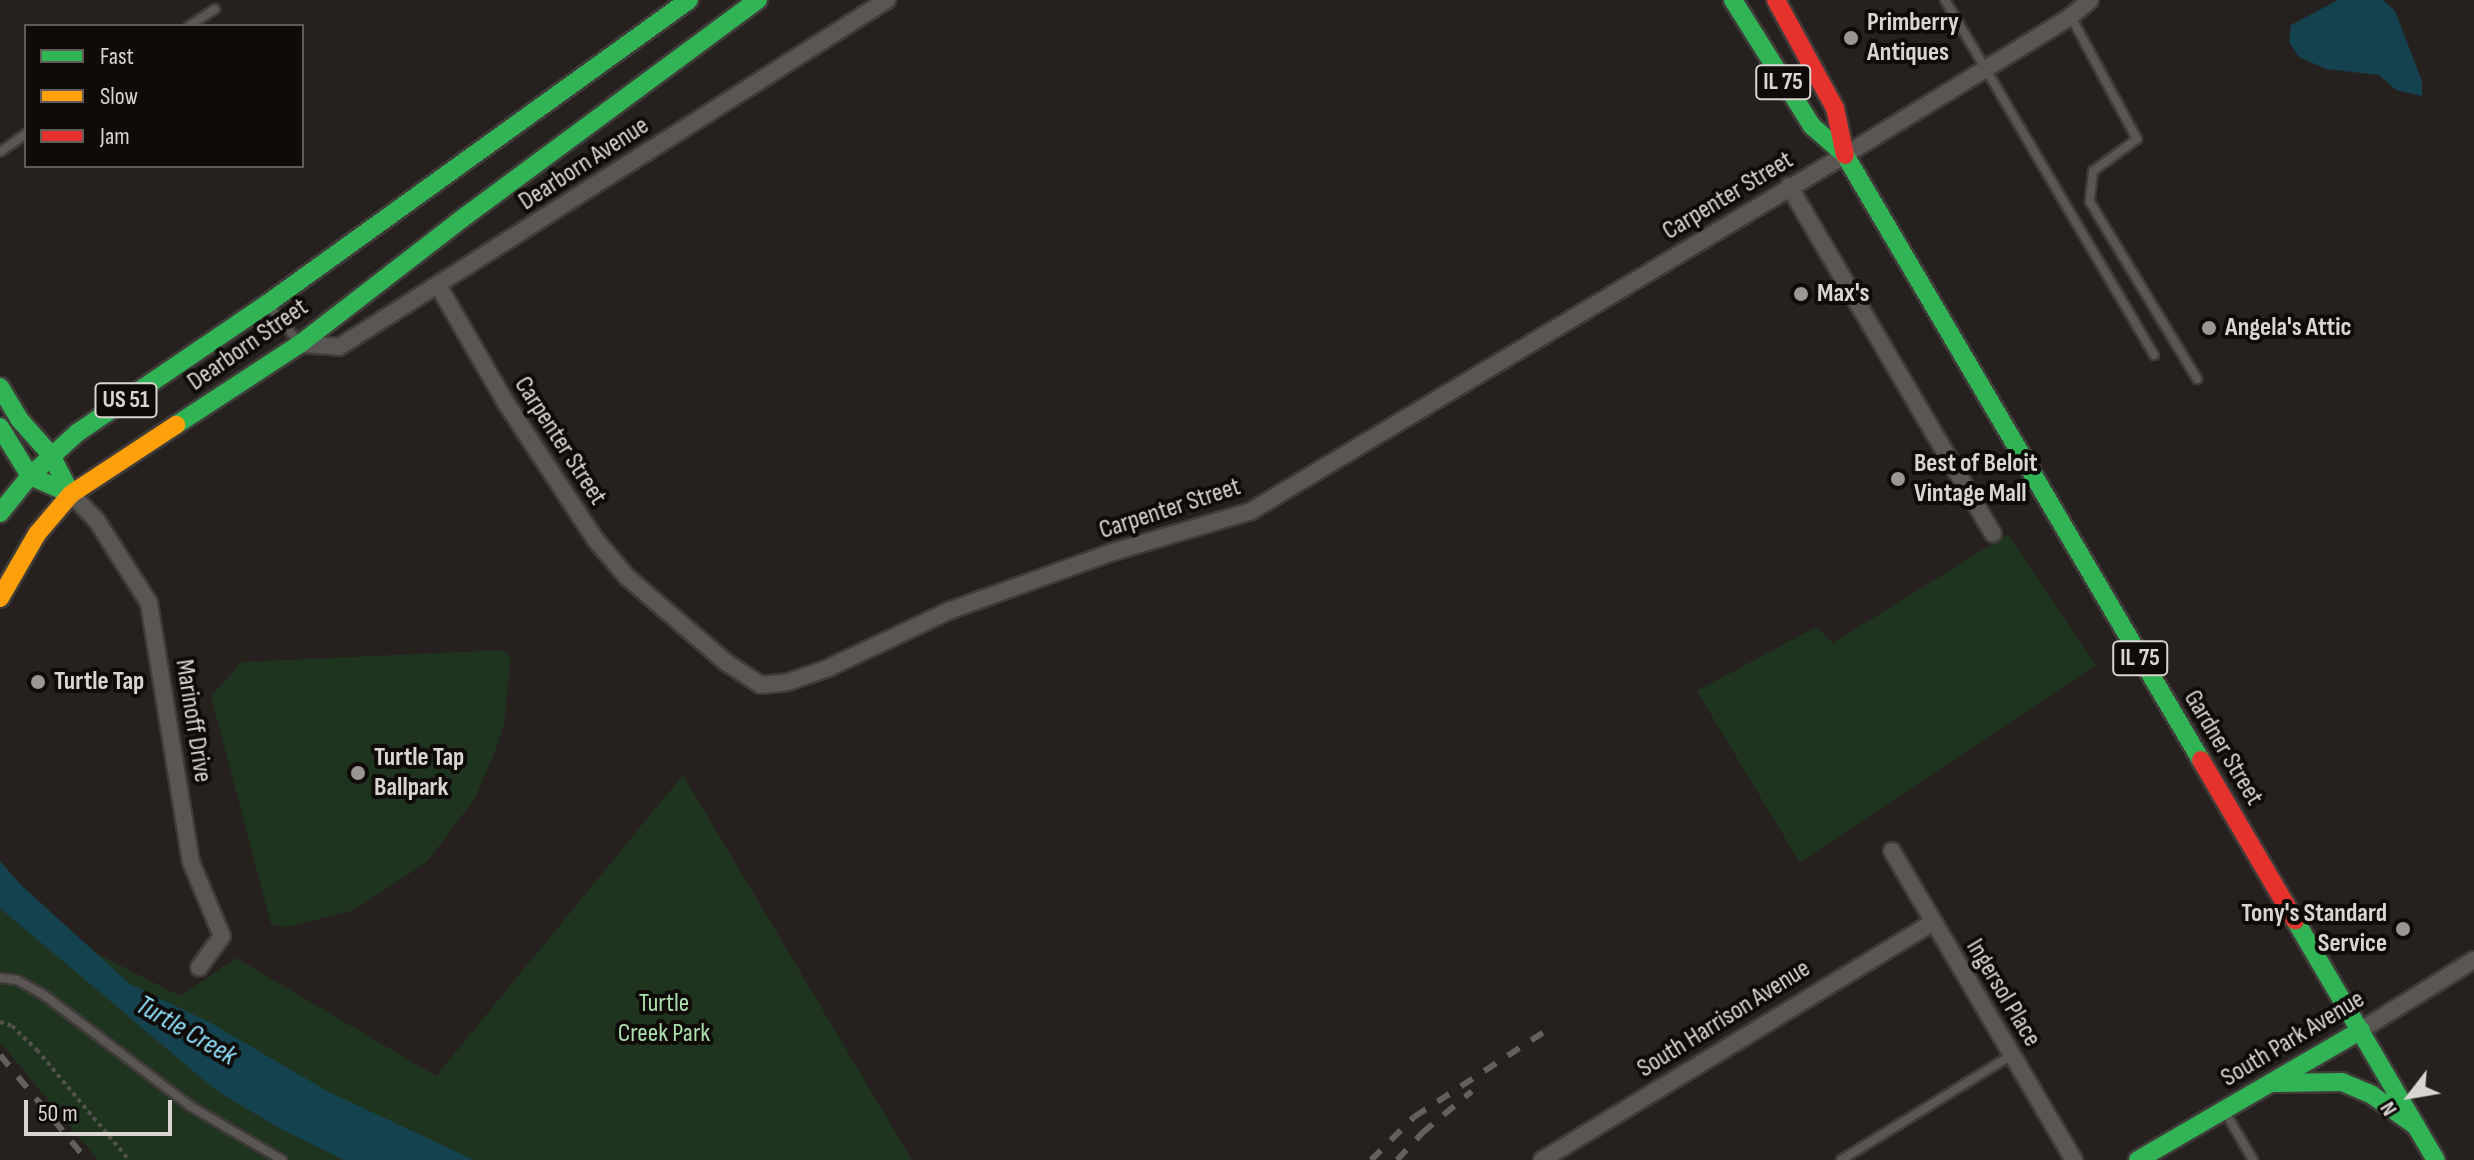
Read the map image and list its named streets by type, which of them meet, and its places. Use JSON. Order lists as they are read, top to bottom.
{
  "streets": {
    "main road": [
      "IL 75",
      "Dearborn Street",
      "US 51",
      "Gardner Street",
      "South Park Avenue"
    ],
    "street": [
      "Dearborn Avenue",
      "Carpenter Street",
      "Marinoff Drive",
      "Ingersol Place",
      "South Harrison Avenue"
    ]
  },
  "crossings": [
    ["Dearborn Avenue", "Carpenter Street"],
    ["Dearborn Avenue", "Dearborn Street"],
    ["Carpenter Street", "Gardner Street"],
    ["Dearborn Street", "Marinoff Drive"],
    ["Gardner Street", "South Park Avenue"],
    ["Ingersol Place", "South Harrison Avenue"]
  ],
  "water": ["Turtle Creek"],
  "parks": ["Turtle Creek Park"],
  "places": [
    "Primberry Antiques",
    "Max's",
    "Angela's Attic",
    "Best of Beloit Vintage Mall",
    "Turtle Tap",
    "Turtle Tap Ballpark",
    "Tony's Standard Service"
  ],
  "legend": ["Fast", "Slow", "Jam"],
  "scale_bar": "50 m",
  "north": "bottom left"
}
